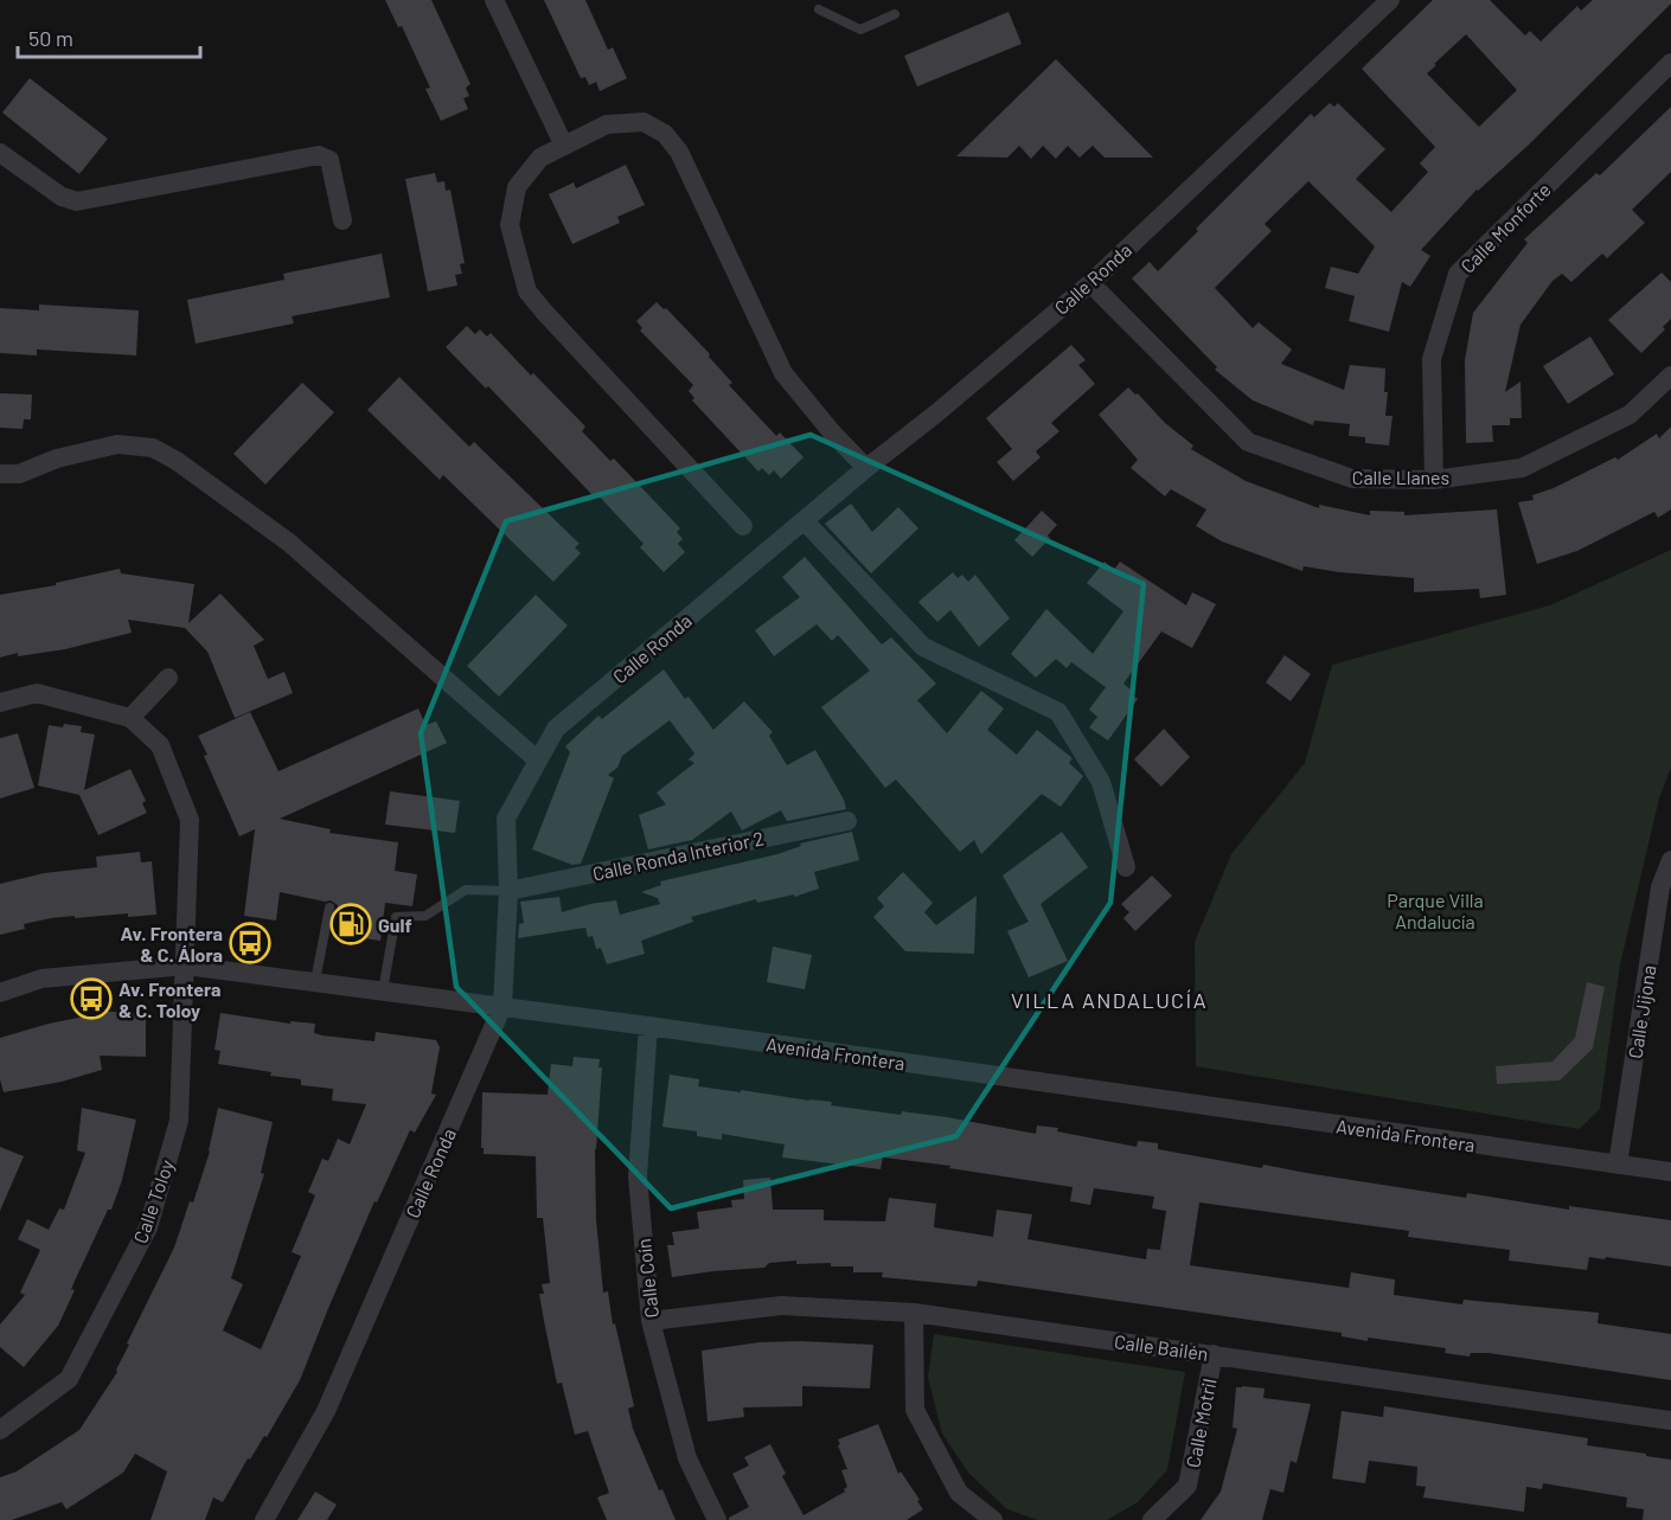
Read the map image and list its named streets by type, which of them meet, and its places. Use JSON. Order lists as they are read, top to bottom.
{
  "streets": {
    "street": [
      "Calle Monforte",
      "Calle Ronda",
      "Calle Llanes",
      "Calle Ronda Interior 2",
      "Calle Jijona",
      "Avenida Frontera",
      "Calle Toloy",
      "Calle Coín",
      "Calle Bailén",
      "Calle Motril"
    ]
  },
  "crossings": [
    ["Calle Monforte", "Calle Llanes"],
    ["Calle Ronda", "Calle Llanes"],
    ["Calle Ronda", "Calle Ronda Interior 2"],
    ["Calle Ronda", "Avenida Frontera"],
    ["Calle Jijona", "Avenida Frontera"],
    ["Avenida Frontera", "Calle Toloy"],
    ["Avenida Frontera", "Calle Coín"],
    ["Calle Coín", "Calle Bailén"],
    ["Calle Bailén", "Calle Motril"]
  ],
  "districts": ["VILLA ANDALUCÍA"],
  "parks": ["Parque Villa Andalucía"],
  "places": {
    "fuel station": ["Gulf"],
    "bus stop": ["Av. Frontera & C. Álora", "Av. Frontera & C. Toloy"]
  },
  "scale_bar": "50 m"
}
